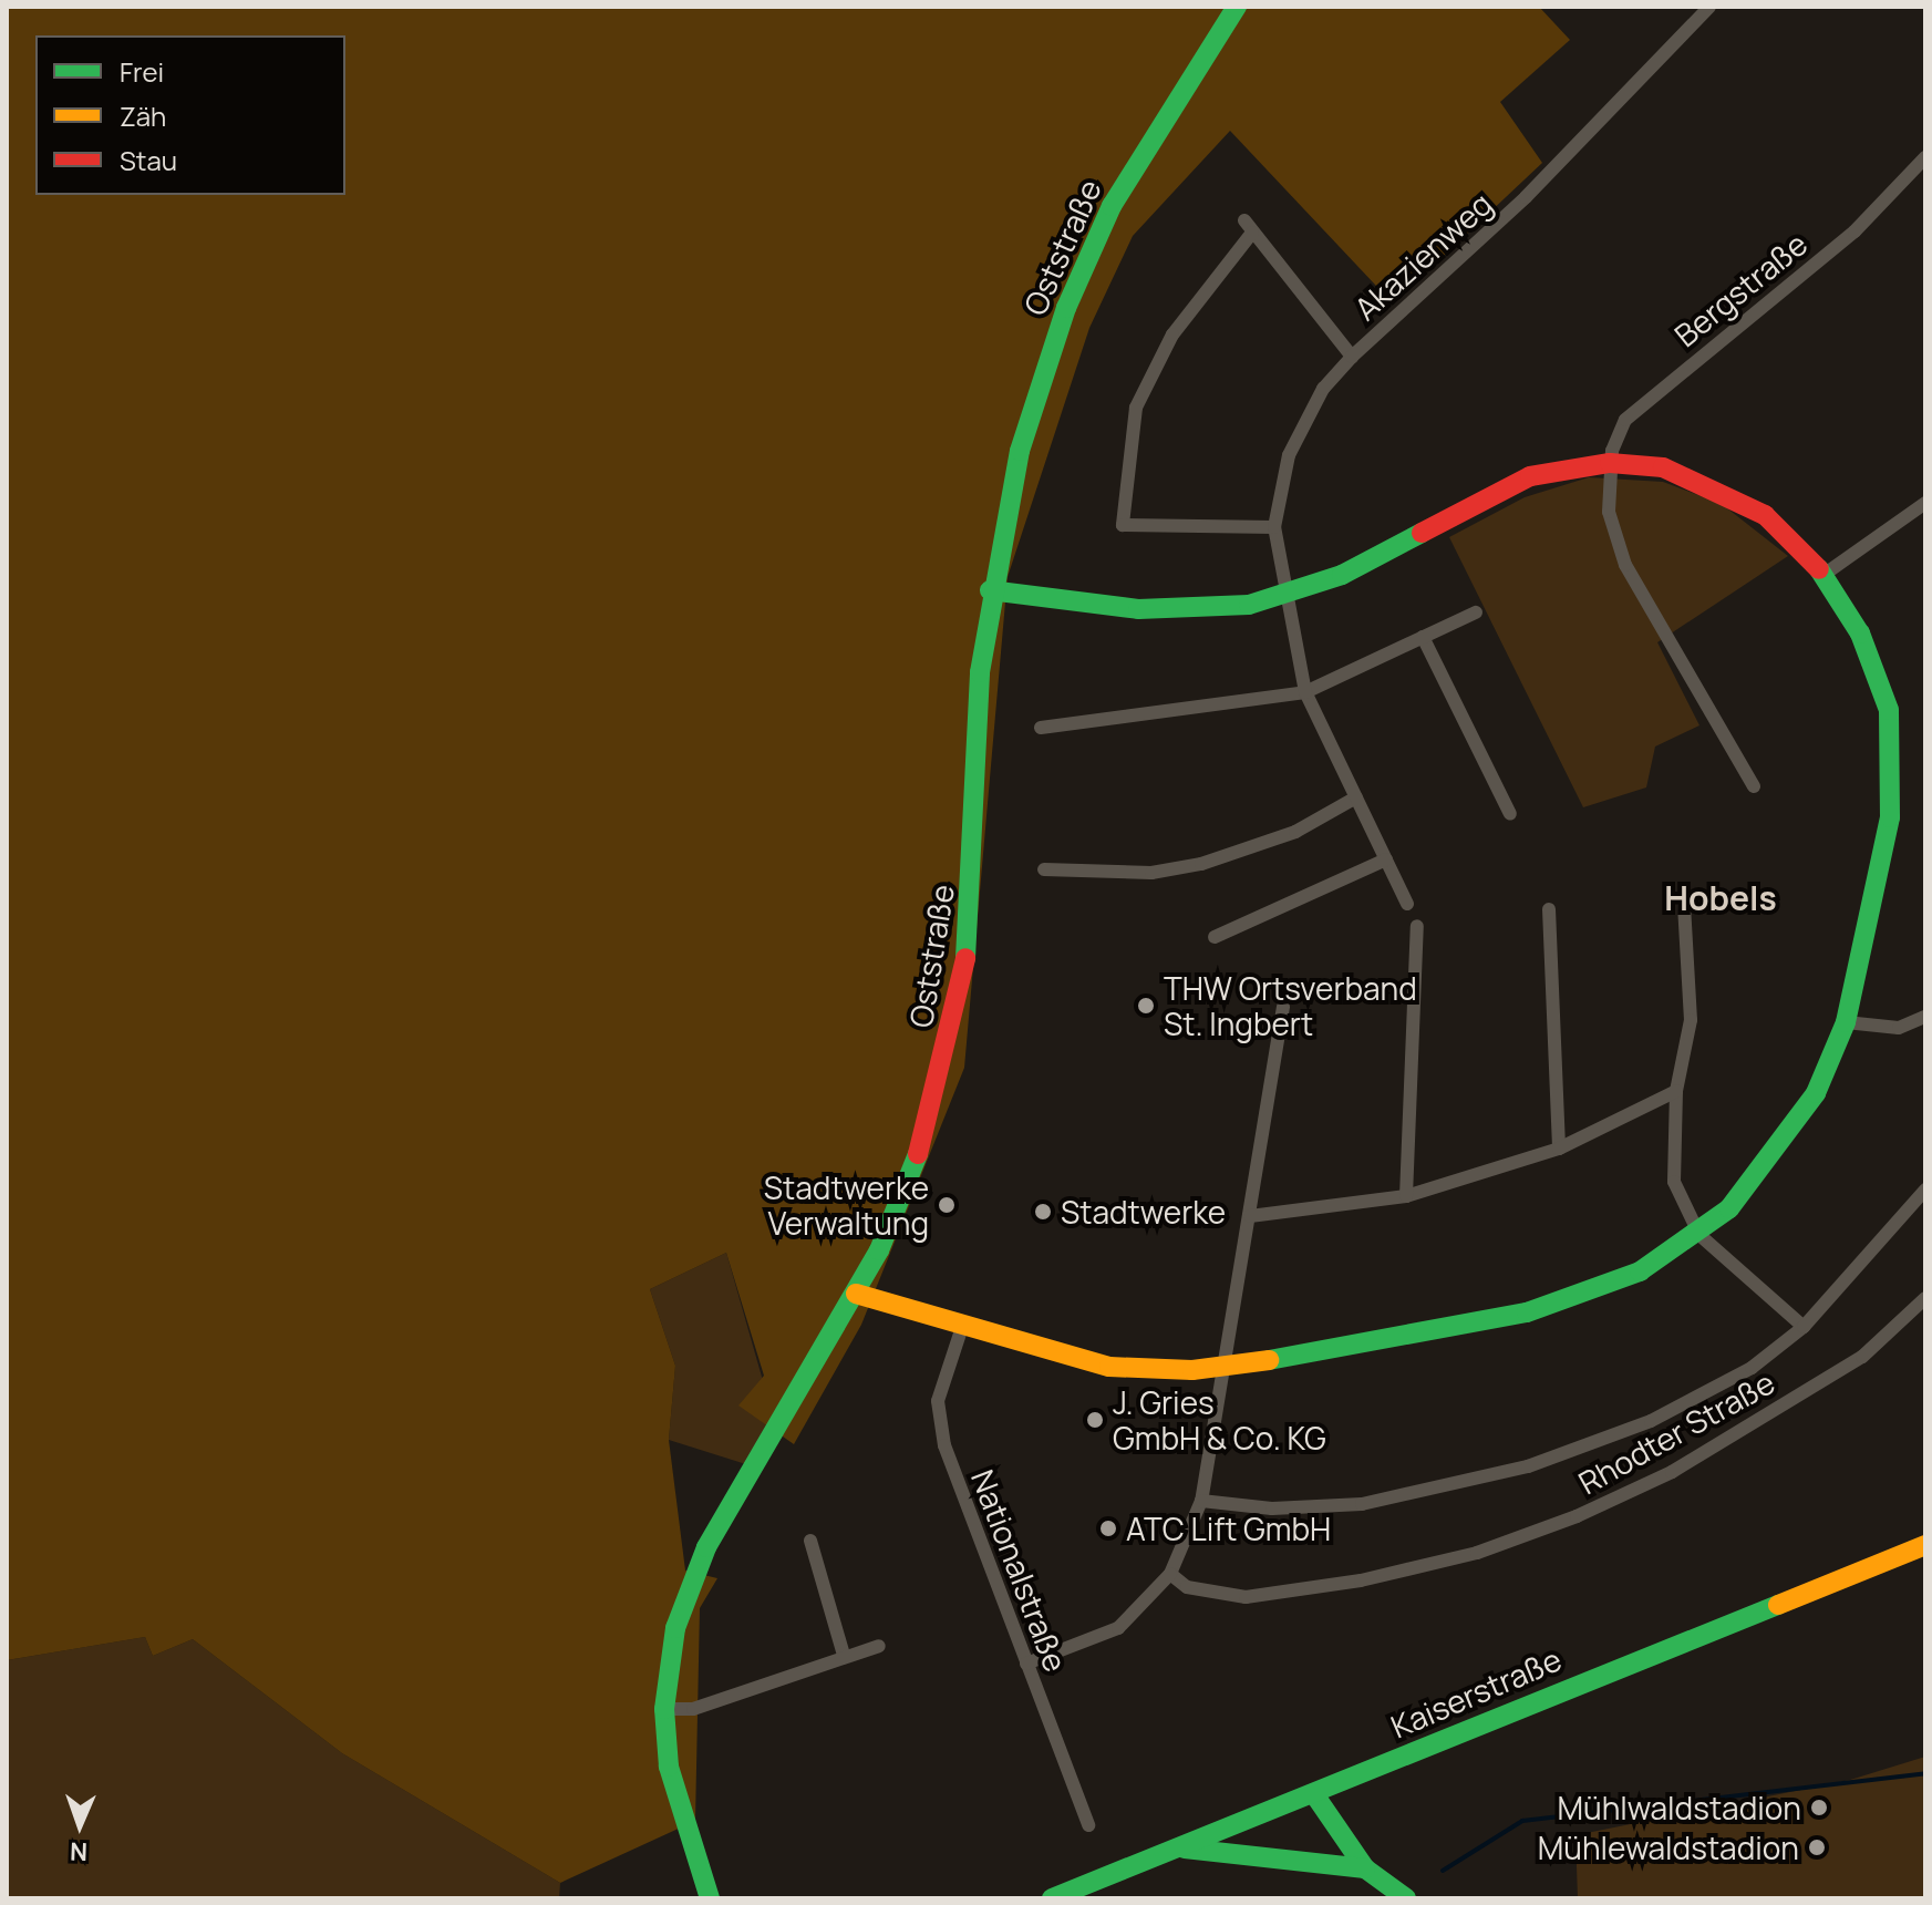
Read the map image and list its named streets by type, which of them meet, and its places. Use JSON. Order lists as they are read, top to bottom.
{
  "streets": {
    "main road": ["Oststraße", "Kaiserstraße"],
    "street": [
      "Akazienweg",
      "Bergstraße",
      "Rhodter Straße",
      "Nationalstraße"
    ]
  },
  "districts": ["Hobels"],
  "places": [
    "THW Ortsverband St. Ingbert",
    "Stadtwerke Verwaltung",
    "Stadtwerke",
    "J. Gries GmbH & Co. KG",
    "ATC Lift GmbH",
    "Mühlwaldstadion",
    "Mühlewaldstadion"
  ],
  "legend": ["Frei", "Zäh", "Stau"],
  "north": "bottom"
}
